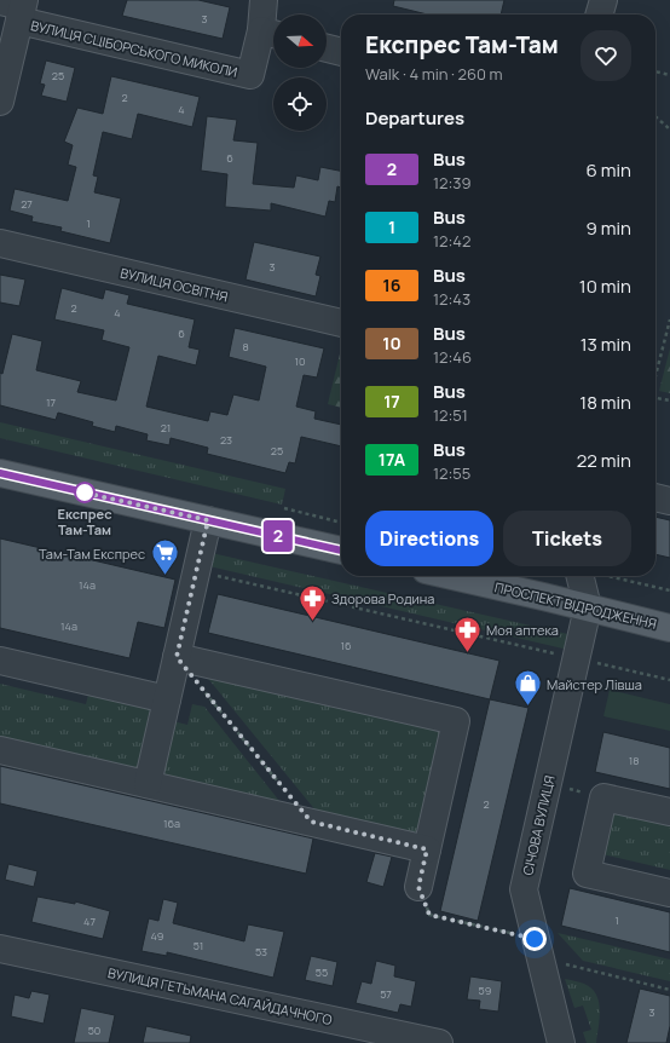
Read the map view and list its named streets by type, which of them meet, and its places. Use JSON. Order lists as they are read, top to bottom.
{
  "streets": {
    "main road": ["ПРОСПЕКТ ВІДРОДЖЕННЯ"],
    "street": [
      "ВУЛИЦЯ СЦІБОРСЬКОГО МИКОЛИ",
      "ВУЛИЦЯ ОСВІТНЯ",
      "СІЧОВА ВУЛИЦЯ",
      "ВУЛИЦЯ ГЕТЬМАНА САГАЙДАЧНОГО"
    ]
  },
  "crossings": [
    ["ПРОСПЕКТ ВІДРОДЖЕННЯ", "СІЧОВА ВУЛИЦЯ"]
  ],
  "places": {
    "other": ["Експрес Там-Там"],
    "supermarket": ["Там-Там Експрес"],
    "pharmacy": ["Здорова Родина", "Моя аптека"],
    "shop": ["Майстер Лівша"]
  },
  "lines": ["bus line 2"],
  "house_numbers": [
    "3",
    "25",
    "2",
    "4",
    "6",
    "27",
    "1",
    "3",
    "2",
    "4",
    "6",
    "8",
    "10",
    "17",
    "21",
    "23",
    "25",
    "14а",
    "14а",
    "16",
    "18",
    "2",
    "16а",
    "1",
    "47",
    "49",
    "51",
    "53",
    "55",
    "59",
    "57",
    "3",
    "50"
  ],
  "north": "right",
  "page": {
    "on_map": "2",
    "heading": [
      ["Експрес Там-Там", "Walk · 4 min · 260 m"],
      "Departures"
    ],
    "list": [
      {
        "mark": "2",
        "name": "Bus",
        "note": "12:39",
        "value": "6 min"
      },
      {
        "mark": "1",
        "name": "Bus",
        "note": "12:42",
        "value": "9 min"
      },
      {
        "mark": "16",
        "name": "Bus",
        "note": "12:43",
        "value": "10 min"
      },
      {
        "mark": "10",
        "name": "Bus",
        "note": "12:46",
        "value": "13 min"
      },
      {
        "mark": "17",
        "name": "Bus",
        "note": "12:51",
        "value": "18 min"
      },
      {
        "mark": "17А",
        "name": "Bus",
        "note": "12:55",
        "value": "22 min"
      }
    ],
    "buttons": ["Directions", "Tickets"]
  }
}
